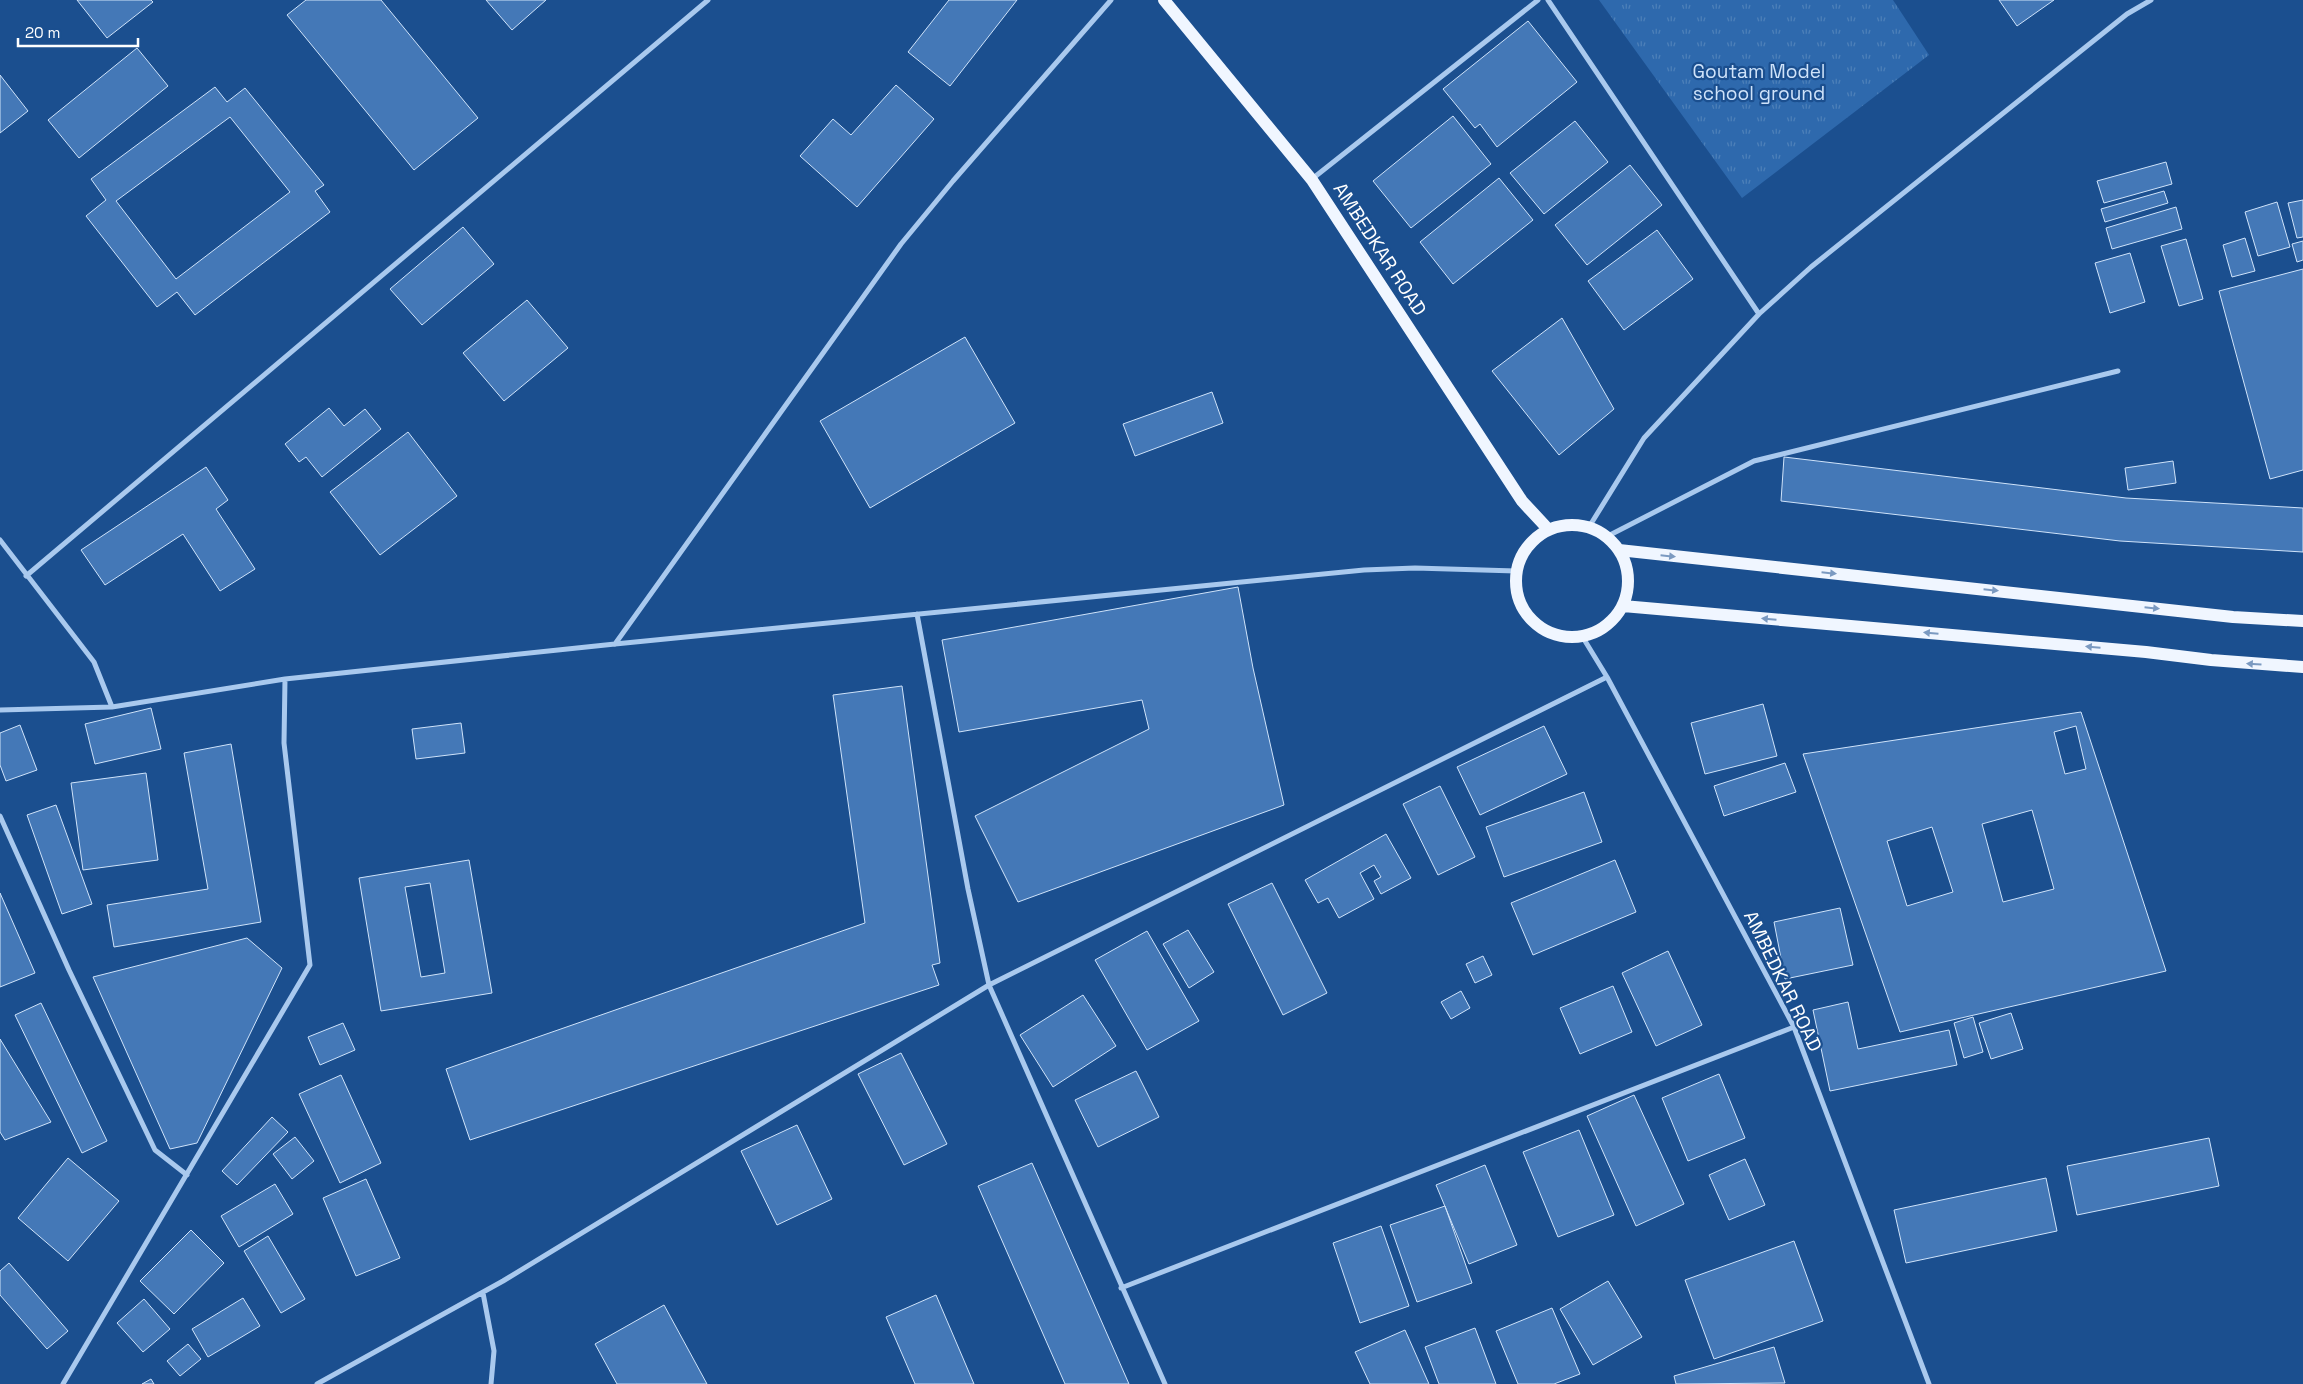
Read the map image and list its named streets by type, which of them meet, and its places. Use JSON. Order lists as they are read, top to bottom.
{
  "streets": {
    "main road": ["AMBEDKAR ROAD"]
  },
  "parks": ["Goutam Model school ground"],
  "scale_bar": "20 m"
}
